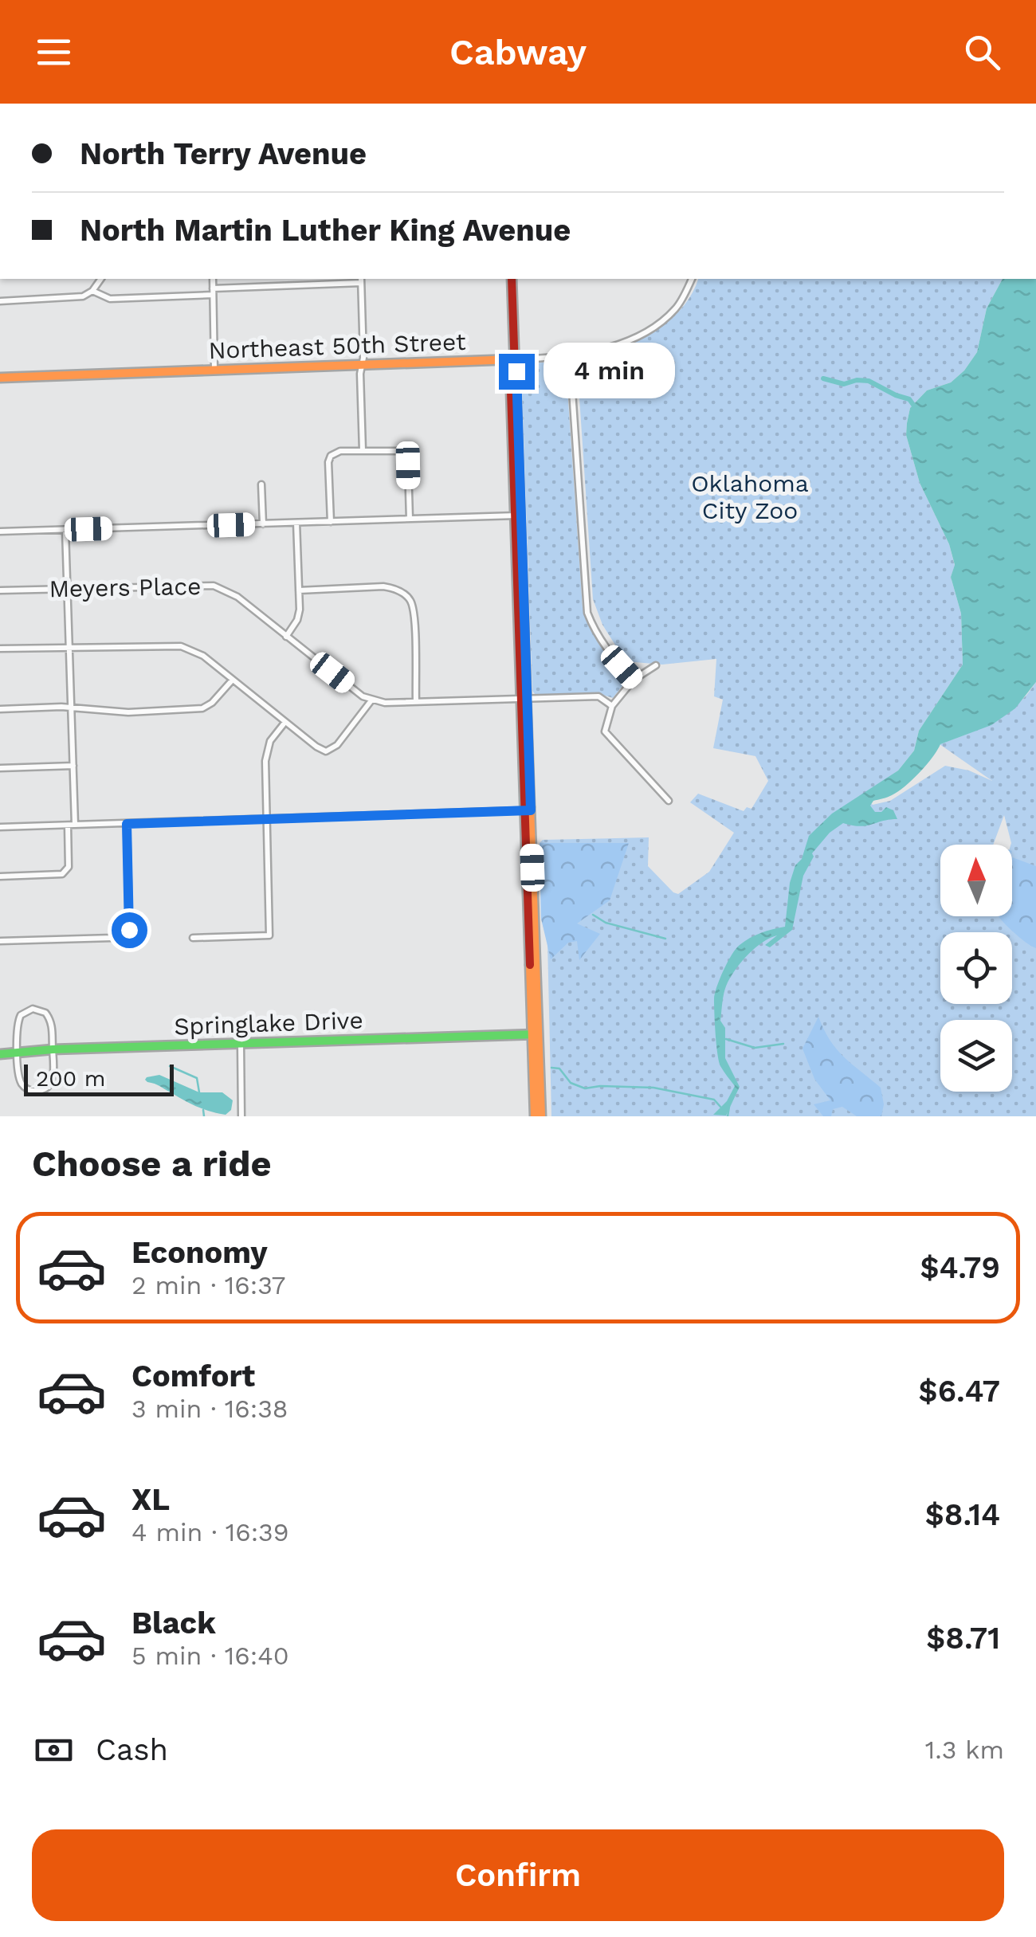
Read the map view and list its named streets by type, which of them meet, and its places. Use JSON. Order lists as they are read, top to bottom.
{
  "streets": {
    "street": ["Northeast 50th Street", "Meyers Place", "Springlake Drive"]
  },
  "parks": ["Oklahoma City Zoo"],
  "scale_bar": "200 m",
  "north": "top",
  "page": {
    "header": "Cabway",
    "banner": ["North Terry Avenue", "North Martin Luther King Avenue"],
    "bubble": "4 min",
    "scale": "200 m",
    "heading": "Choose a ride",
    "list": [
      {
        "name": "Economy",
        "note": "2 min · 16:37",
        "value": "$4.79"
      },
      {
        "name": "Comfort",
        "note": "3 min · 16:38",
        "value": "$6.47"
      },
      {
        "name": "XL",
        "note": "4 min · 16:39",
        "value": "$8.14"
      },
      {
        "name": "Black",
        "note": "5 min · 16:40",
        "value": "$8.71"
      }
    ],
    "pay": ["Cash", "1.3 km"],
    "buttons": "Confirm"
  }
}
